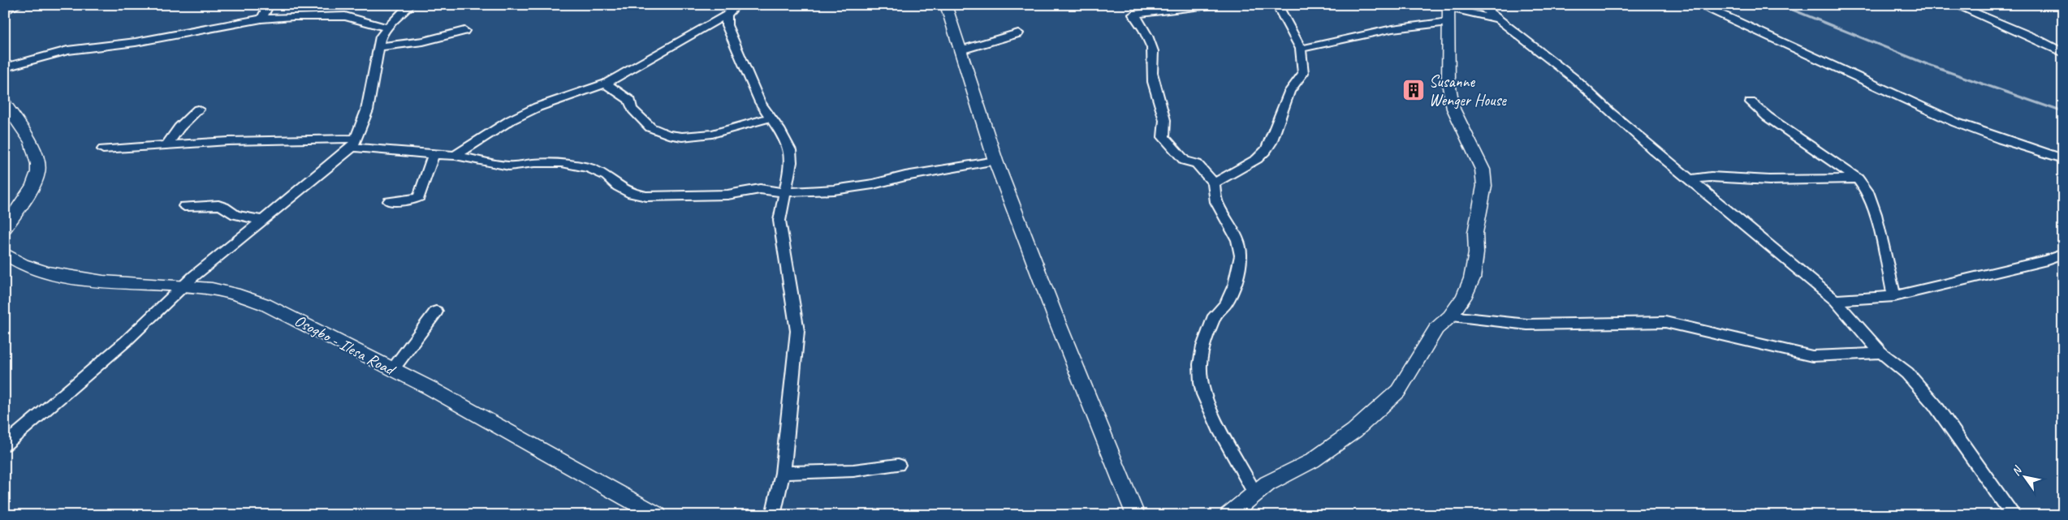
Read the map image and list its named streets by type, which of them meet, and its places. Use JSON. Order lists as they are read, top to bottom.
{
  "streets": {
    "main road": ["Osogbo - Ilesa Road"]
  },
  "places": {
    "building": ["Susanne Wenger House"]
  },
  "north": "top left"
}
